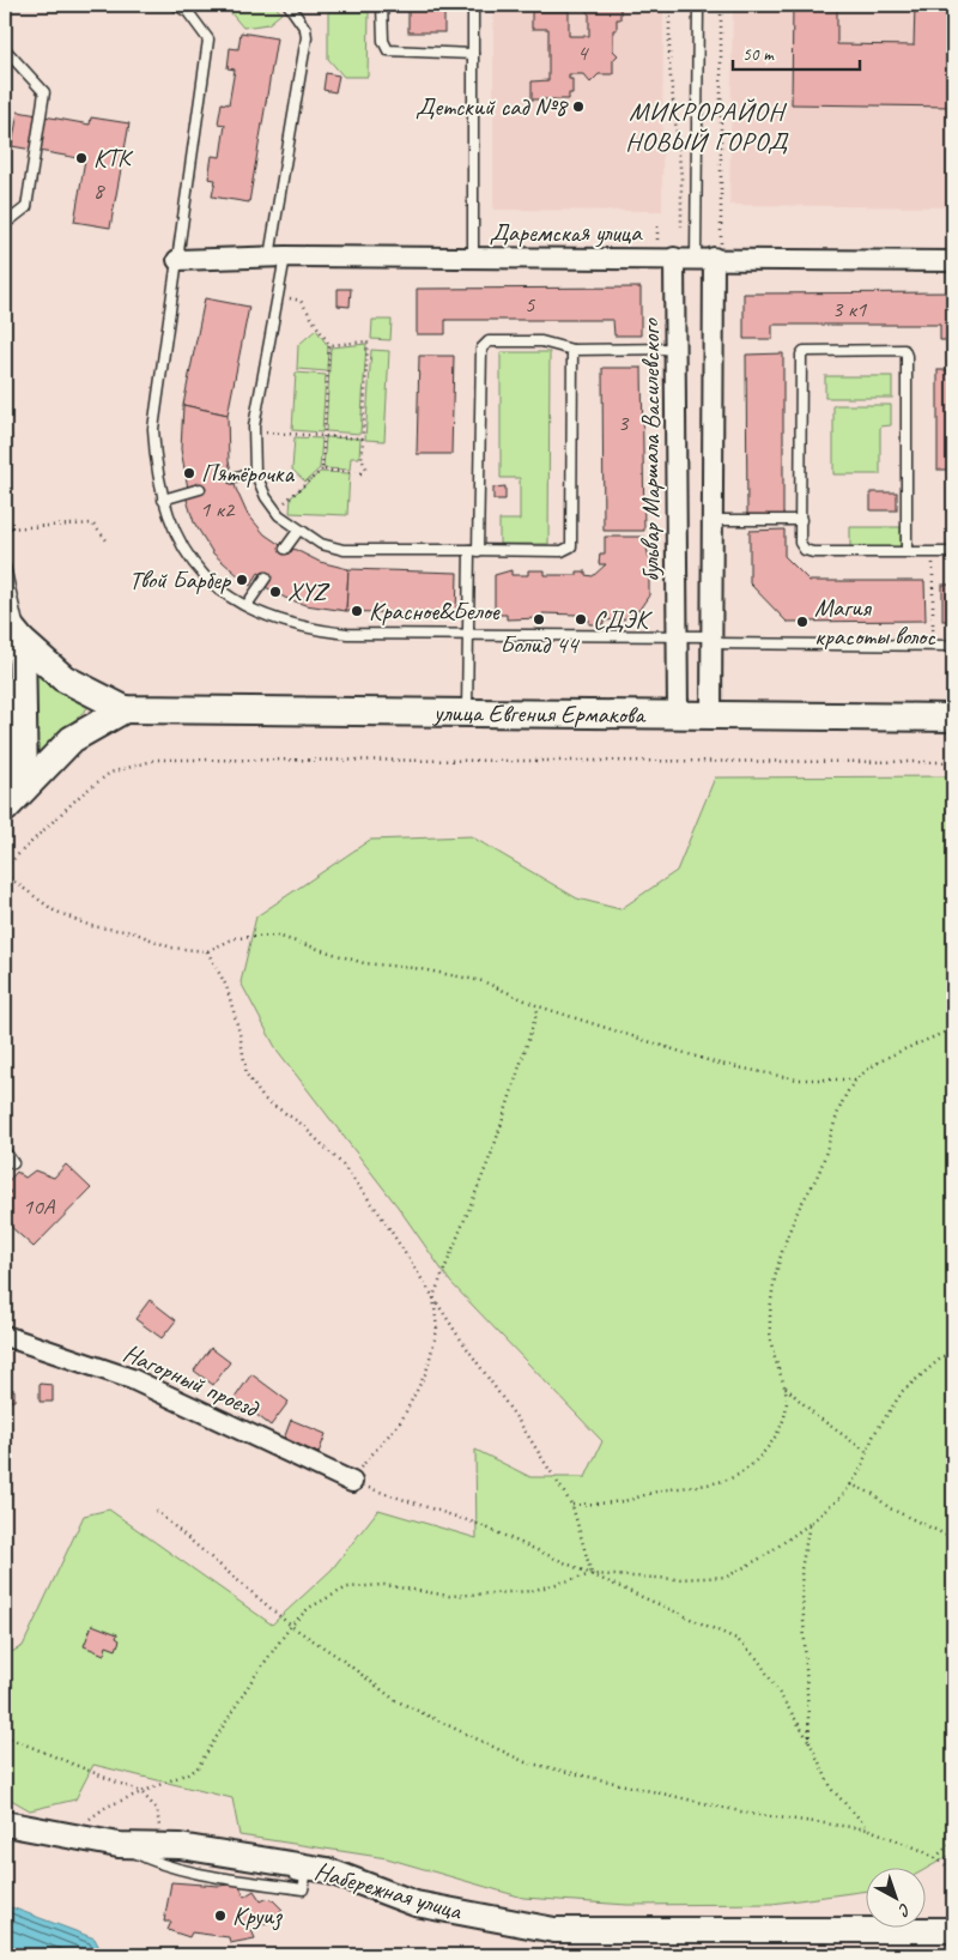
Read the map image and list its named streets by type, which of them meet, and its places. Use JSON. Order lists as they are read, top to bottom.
{
  "streets": {
    "main road": ["улица Евгения Ермакова"],
    "street": [
      "Даремская улица",
      "бульвар Маршала Василевского",
      "Нагорный проезд",
      "Набережная улица"
    ]
  },
  "crossings": [
    ["Даремская улица", "бульвар Маршала Василевского"],
    ["бульвар Маршала Василевского", "улица Евгения Ермакова"]
  ],
  "districts": ["МИКРОРАЙОН НОВЫЙ ГОРОД"],
  "places": [
    "Детский сад №8",
    "КТК",
    "Пятёрочка",
    "Твой Барбер",
    "XYZ",
    "Красное&Белое",
    "Болид 44",
    "СДЭК",
    "Магия красоты волос",
    "Круиз"
  ],
  "house_numbers": [
    "4",
    "8",
    "5",
    "3 к1",
    "3",
    "1 к2",
    "10А"
  ],
  "scale_bar": "50 m",
  "north": "bottom right"
}
